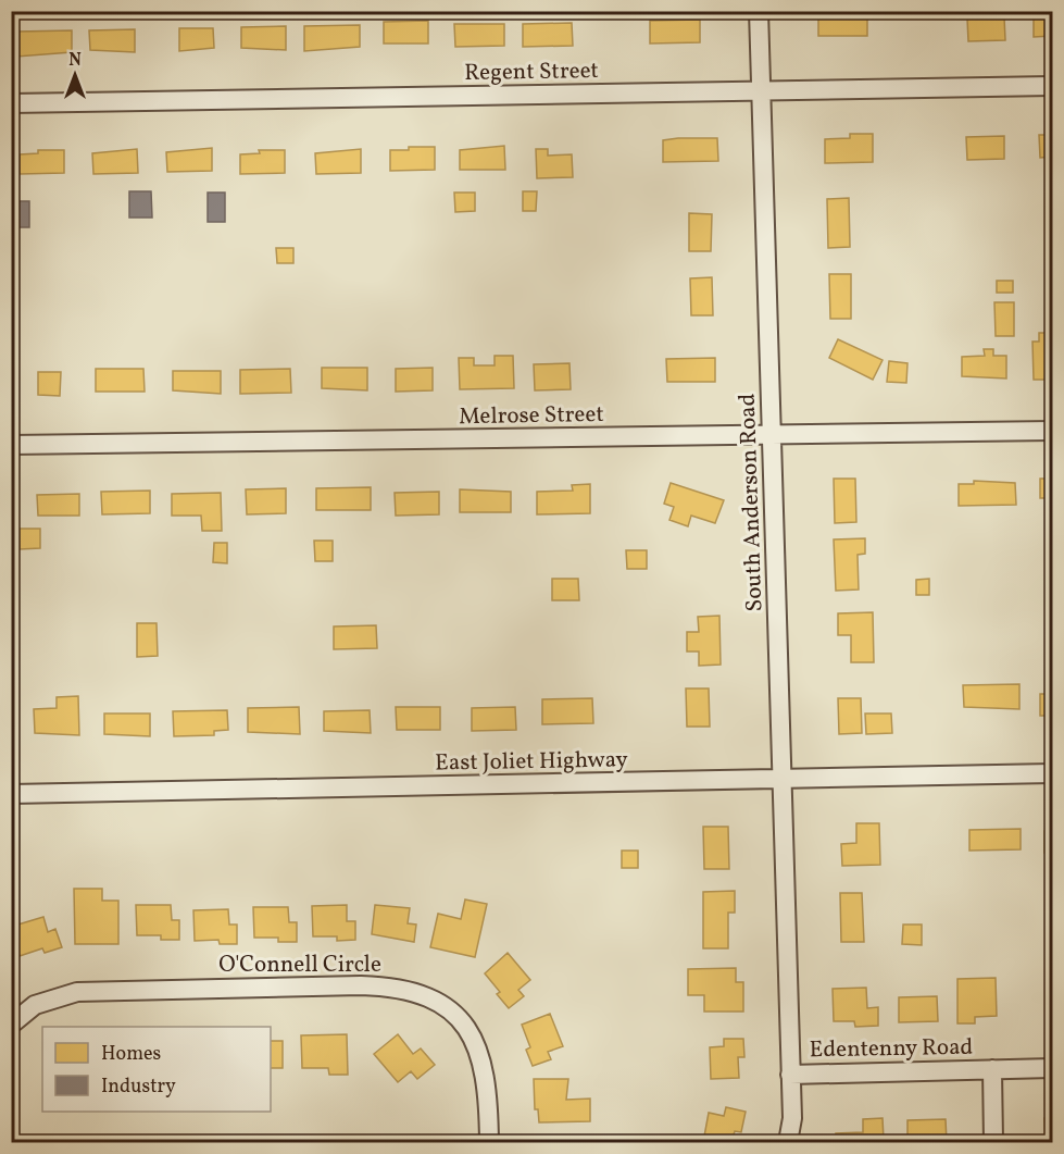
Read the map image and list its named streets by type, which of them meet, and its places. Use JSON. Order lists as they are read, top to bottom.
{
  "streets": {
    "street": [
      "Regent Street",
      "Melrose Street",
      "South Anderson Road",
      "East Joliet Highway",
      "O'Connell Circle",
      "Edentenny Road"
    ]
  },
  "crossings": [
    ["Regent Street", "South Anderson Road"],
    ["Melrose Street", "South Anderson Road"],
    ["South Anderson Road", "East Joliet Highway"],
    ["South Anderson Road", "Edentenny Road"]
  ],
  "legend": ["Homes", "Industry"],
  "north": "top"
}
